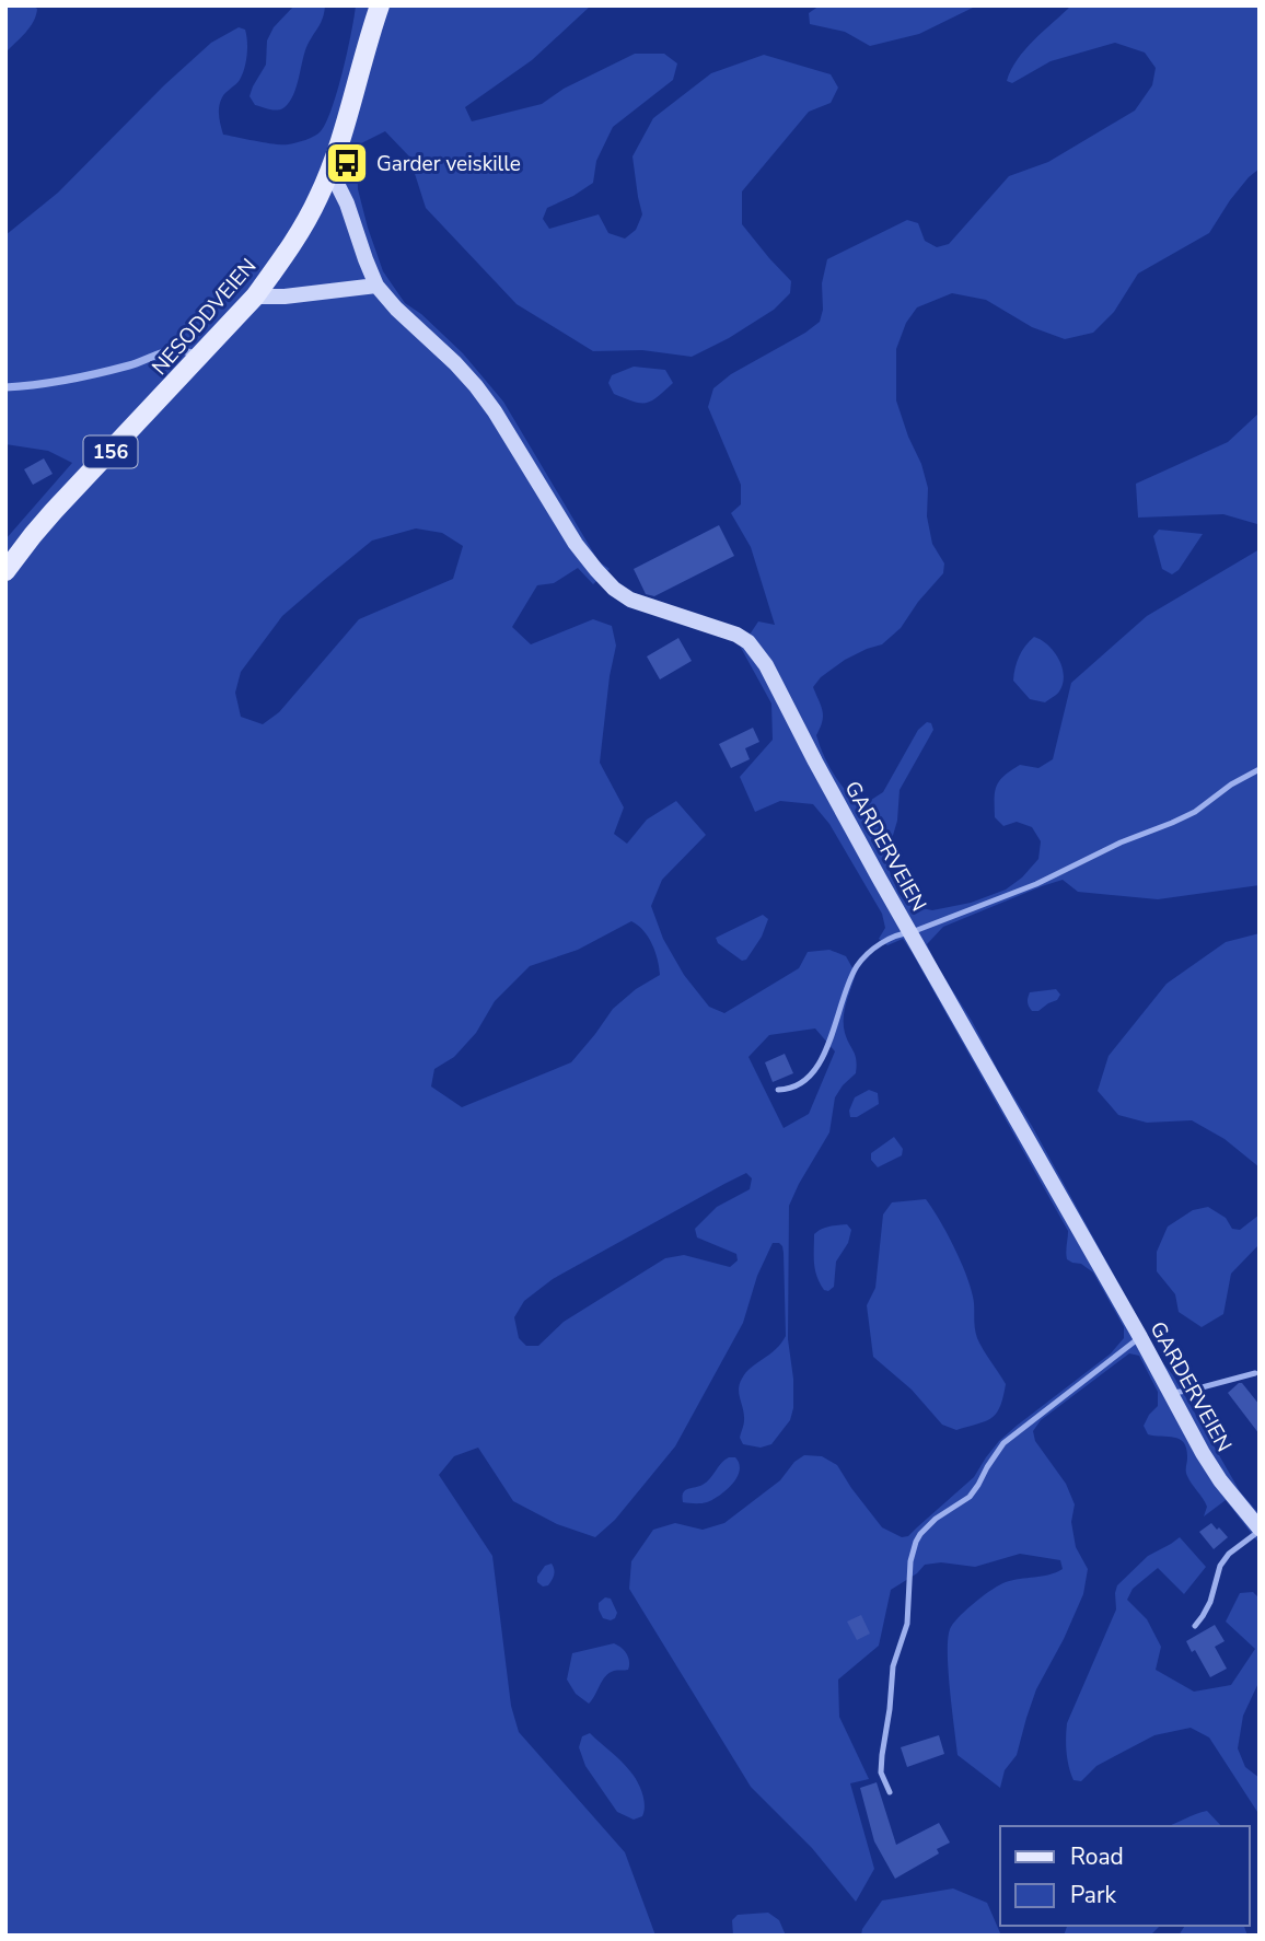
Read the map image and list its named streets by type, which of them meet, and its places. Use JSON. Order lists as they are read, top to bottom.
{
  "streets": {
    "main road": ["NESODDVEIEN", "156"],
    "street": ["GARDERVEIEN"]
  },
  "crossings": [
    ["NESODDVEIEN", "GARDERVEIEN"]
  ],
  "places": {
    "bus stop": ["Garder veiskille"]
  },
  "legend": ["Road", "Park"]
}
